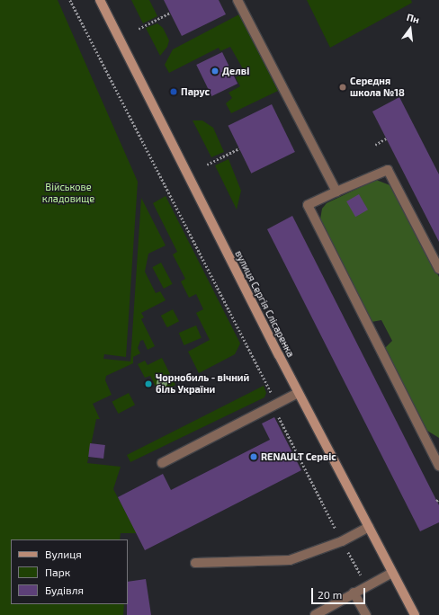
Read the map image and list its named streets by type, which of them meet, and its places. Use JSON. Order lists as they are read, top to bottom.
{
  "streets": {
    "street": ["вулиця Сергія Слісаренка"]
  },
  "parks": ["Військове кладовище"],
  "places": [
    "Делві",
    "Середня школа №18",
    "Парус",
    "Чорнобиль - вічний біль України",
    "RENAULT Сервіс"
  ],
  "legend": ["Вулиця", "Парк", "Будівля"],
  "scale_bar": "20 m",
  "north": "top"
}
